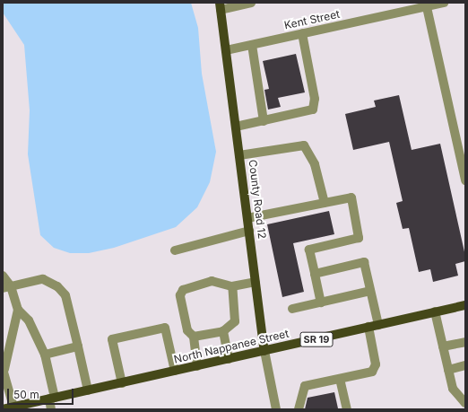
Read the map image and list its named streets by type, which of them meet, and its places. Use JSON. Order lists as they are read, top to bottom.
{
  "streets": {
    "main road": ["County Road 12", "SR 19", "North Nappanee Street"],
    "street": ["Kent Street"]
  },
  "crossings": [
    ["Kent Street", "County Road 12"],
    ["County Road 12", "North Nappanee Street"]
  ],
  "scale_bar": "50 m"
}
